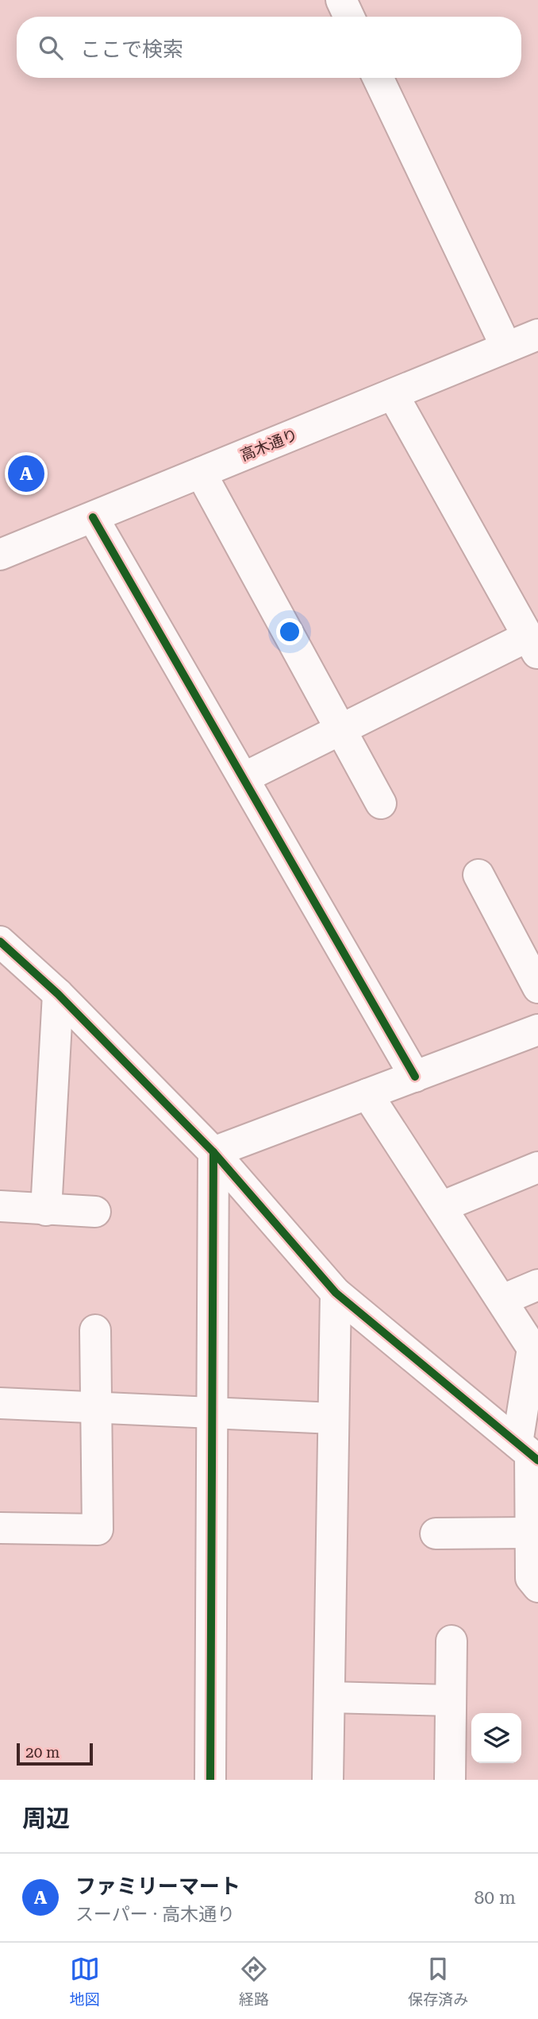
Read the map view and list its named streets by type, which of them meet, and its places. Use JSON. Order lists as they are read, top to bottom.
{
  "streets": {
    "street": ["高木通り"]
  },
  "scale_bar": "20 m",
  "page": {
    "search": "ここで検索",
    "pins": "A",
    "scale": "20 m",
    "heading": "周辺",
    "list": [
      {
        "mark": "A",
        "name": "ファミリーマート",
        "note": "スーパー · 高木通り",
        "value": "80 m"
      }
    ],
    "nav": ["地図", "経路", "保存済み"]
  }
}
